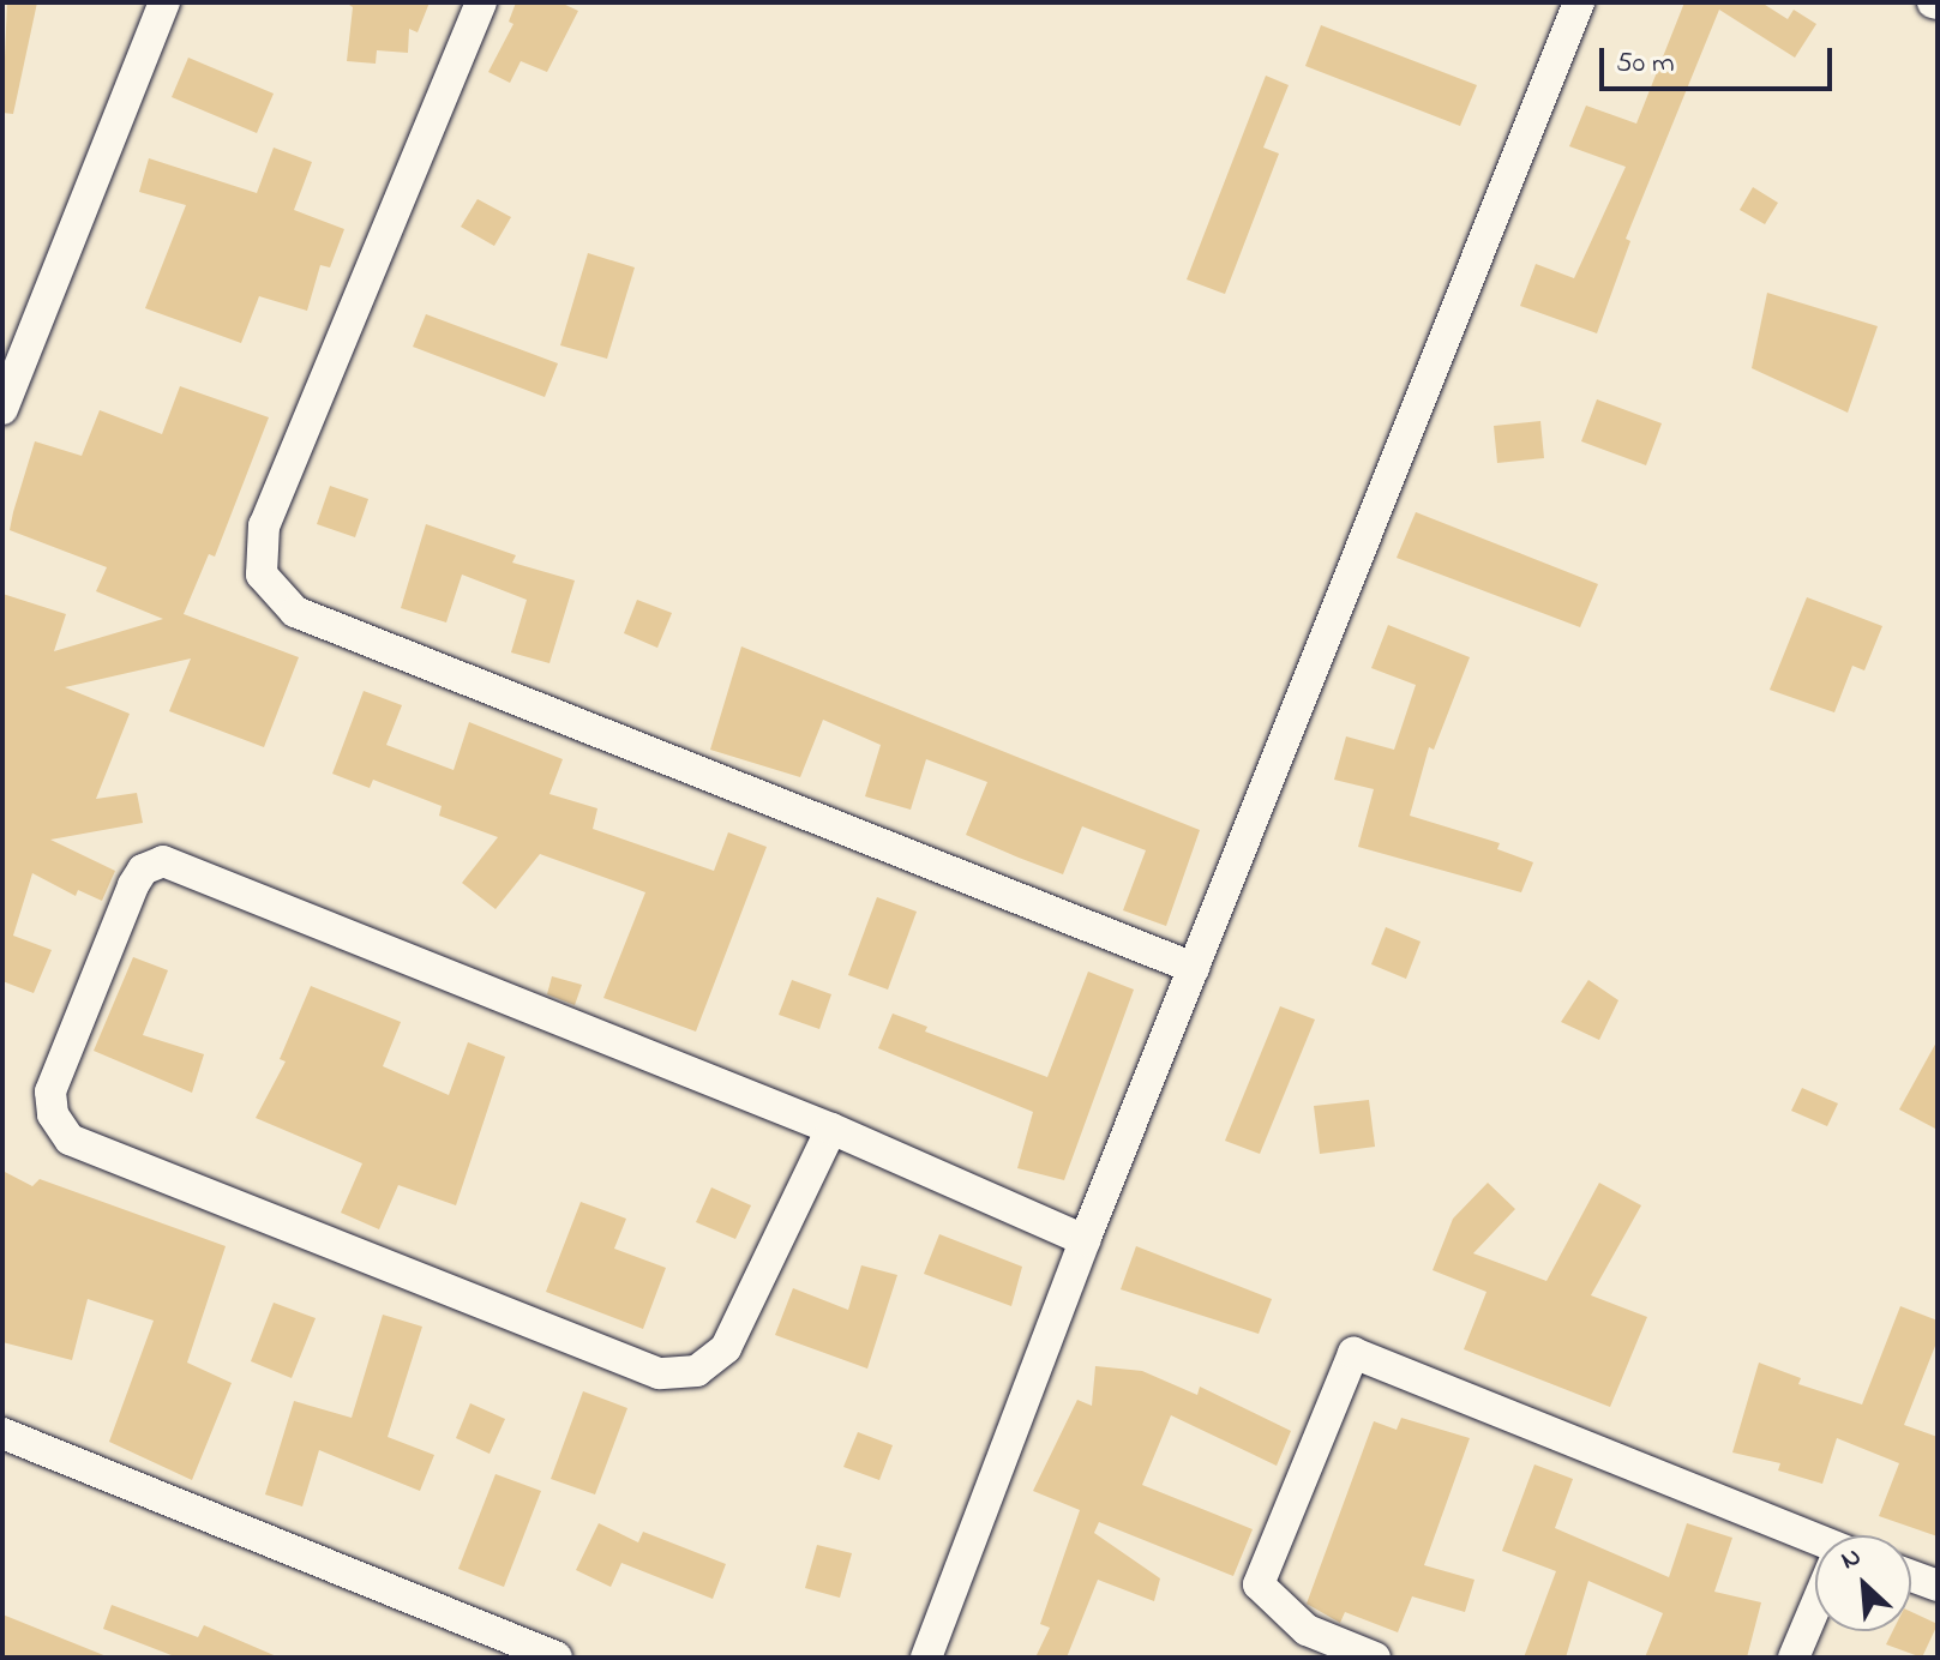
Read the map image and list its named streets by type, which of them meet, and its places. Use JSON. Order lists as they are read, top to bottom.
{
  "scale_bar": "50 m",
  "north": "top left"
}
